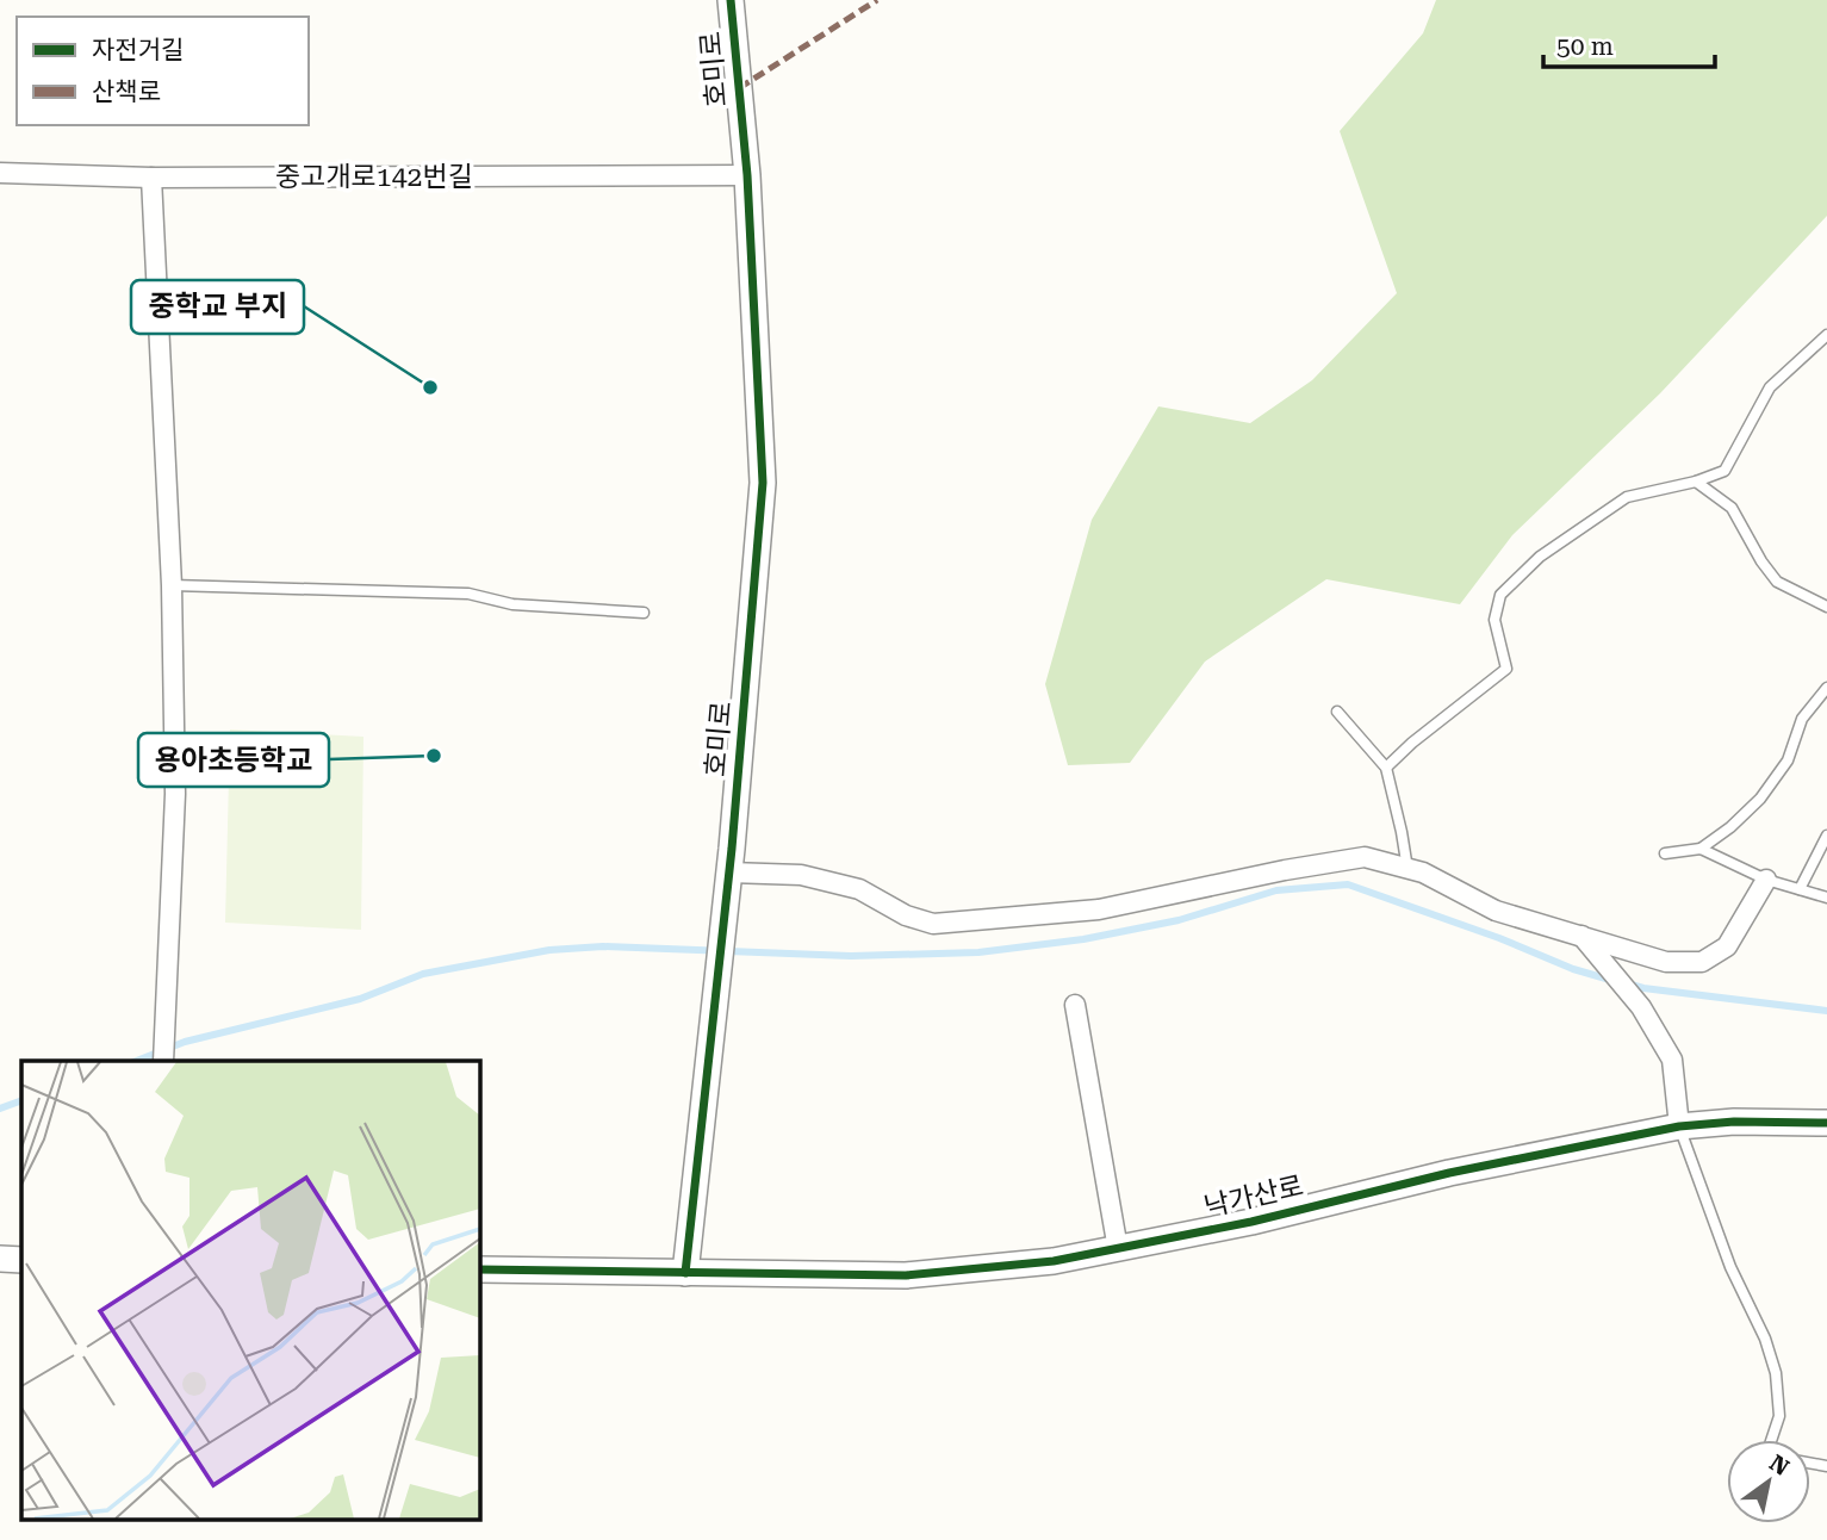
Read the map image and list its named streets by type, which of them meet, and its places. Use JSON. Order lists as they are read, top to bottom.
{
  "streets": {
    "street": ["호미로", "중고개로142번길", "낙가산로"]
  },
  "crossings": [
    ["호미로", "중고개로142번길"],
    ["호미로", "낙가산로"]
  ],
  "places": ["중학교 부지", "용아초등학교"],
  "legend": ["자전거길", "산책로"],
  "scale_bar": "50 m",
  "north": "top right"
}
